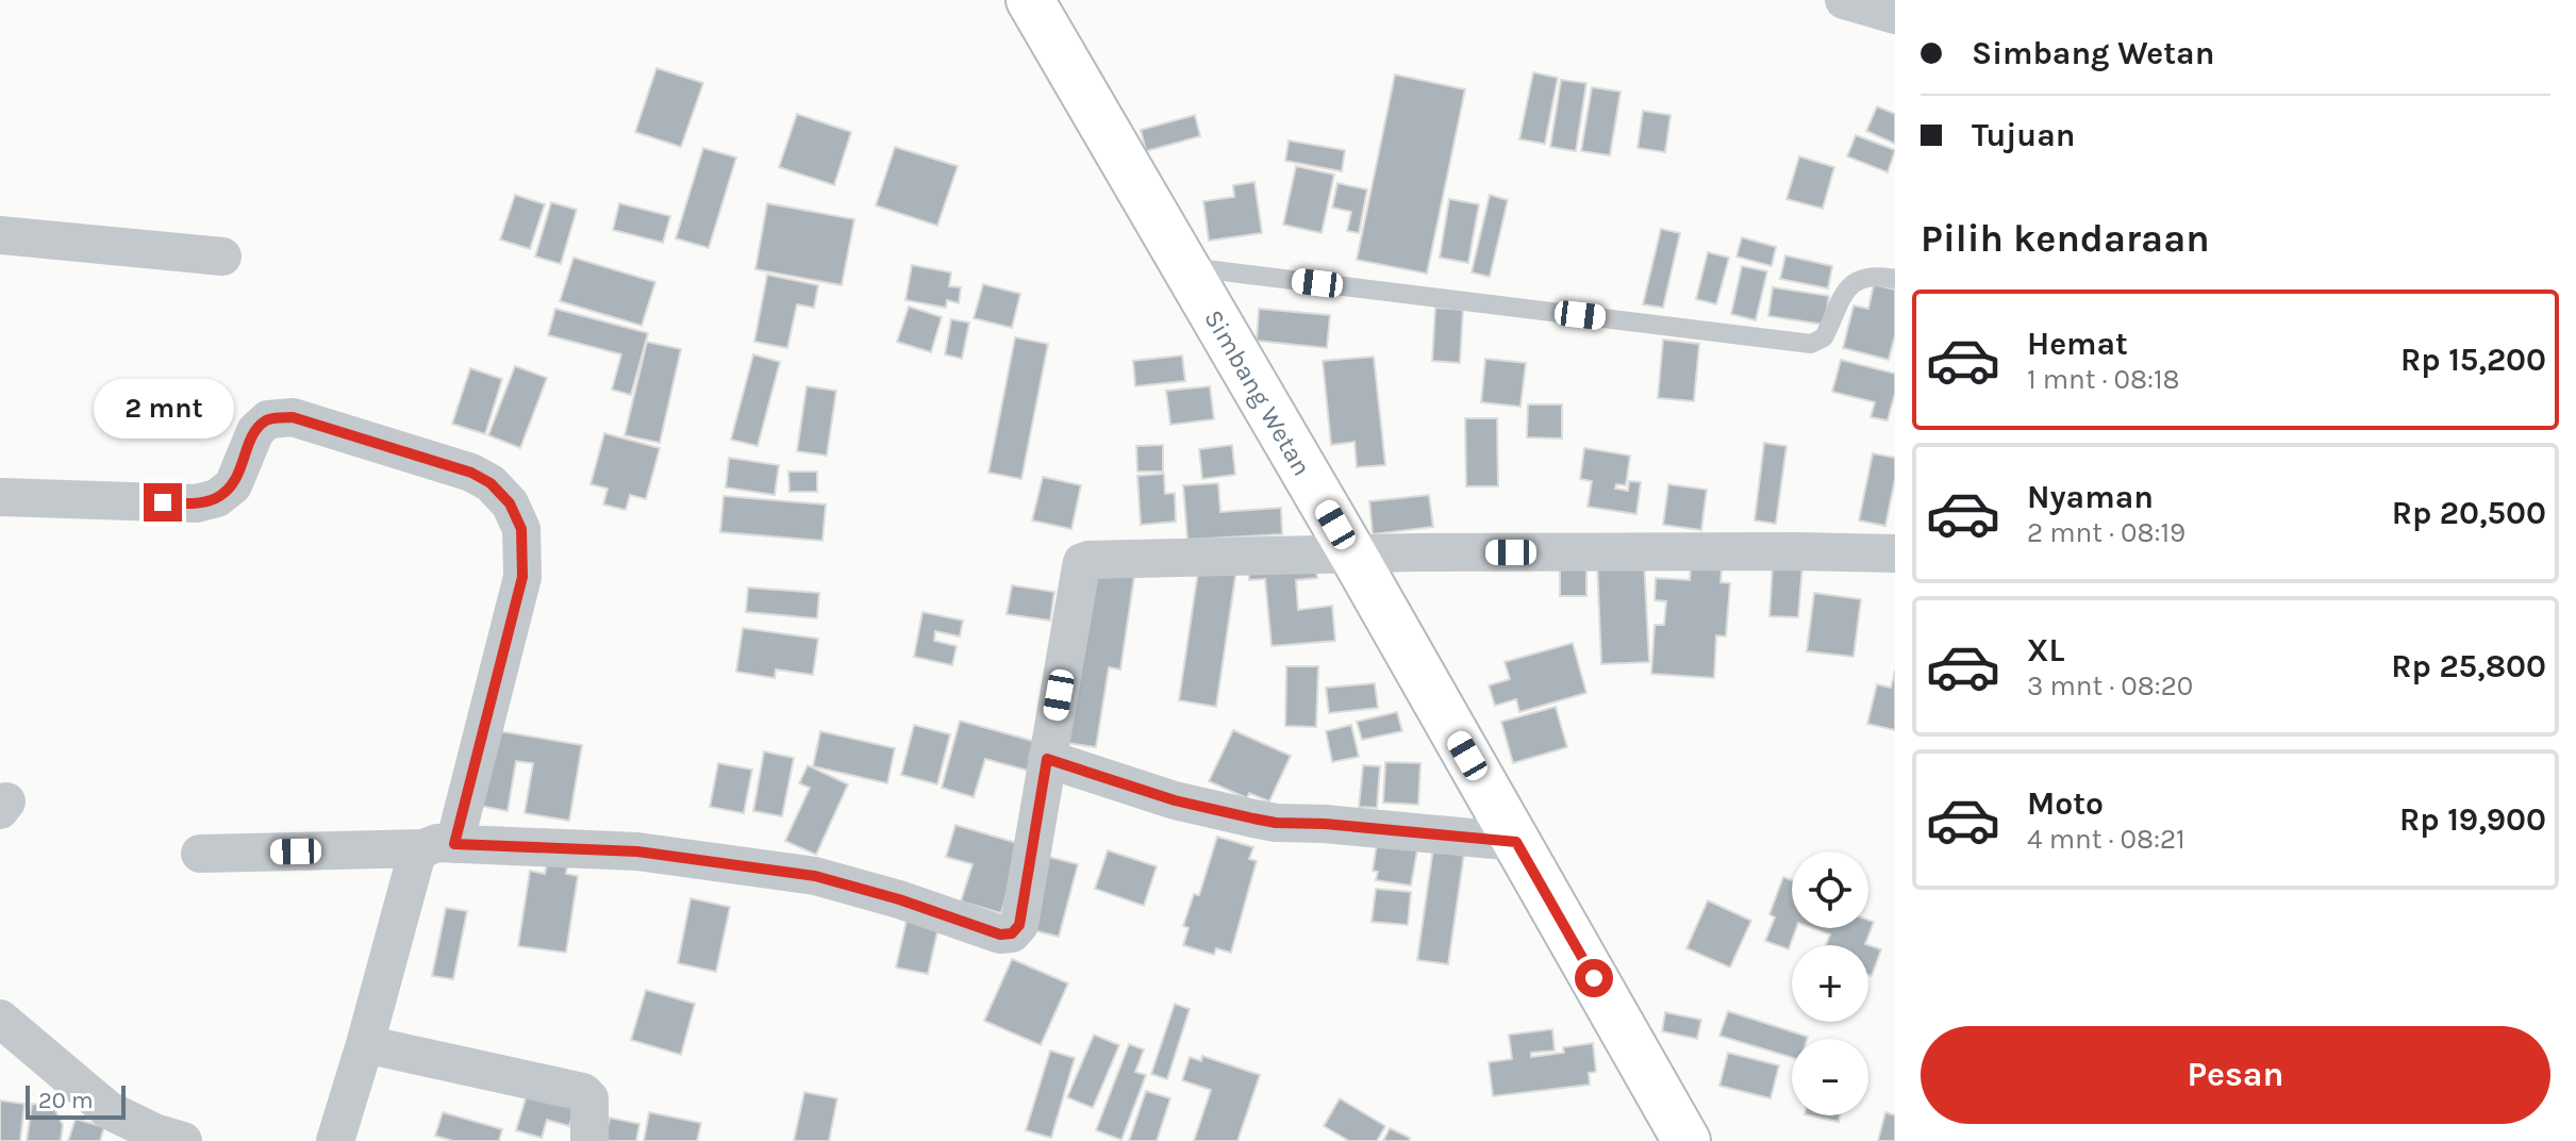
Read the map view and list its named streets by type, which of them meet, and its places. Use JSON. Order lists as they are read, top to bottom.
{
  "streets": {
    "street": ["Simbang Wetan"]
  },
  "scale_bar": "20 m",
  "page": {
    "banner": ["Simbang Wetan", "Tujuan"],
    "heading": "Pilih kendaraan",
    "list": [
      {
        "name": "Hemat",
        "note": "1 mnt · 08:18",
        "value": "Rp 15,200"
      },
      {
        "name": "Nyaman",
        "note": "2 mnt · 08:19",
        "value": "Rp 20,500"
      },
      {
        "name": "XL",
        "note": "3 mnt · 08:20",
        "value": "Rp 25,800"
      },
      {
        "name": "Moto",
        "note": "4 mnt · 08:21",
        "value": "Rp 19,900"
      }
    ],
    "bubble": "2 mnt",
    "map_buttons": ["+", "−"],
    "buttons": "Pesan",
    "scale": "20 m"
  }
}
